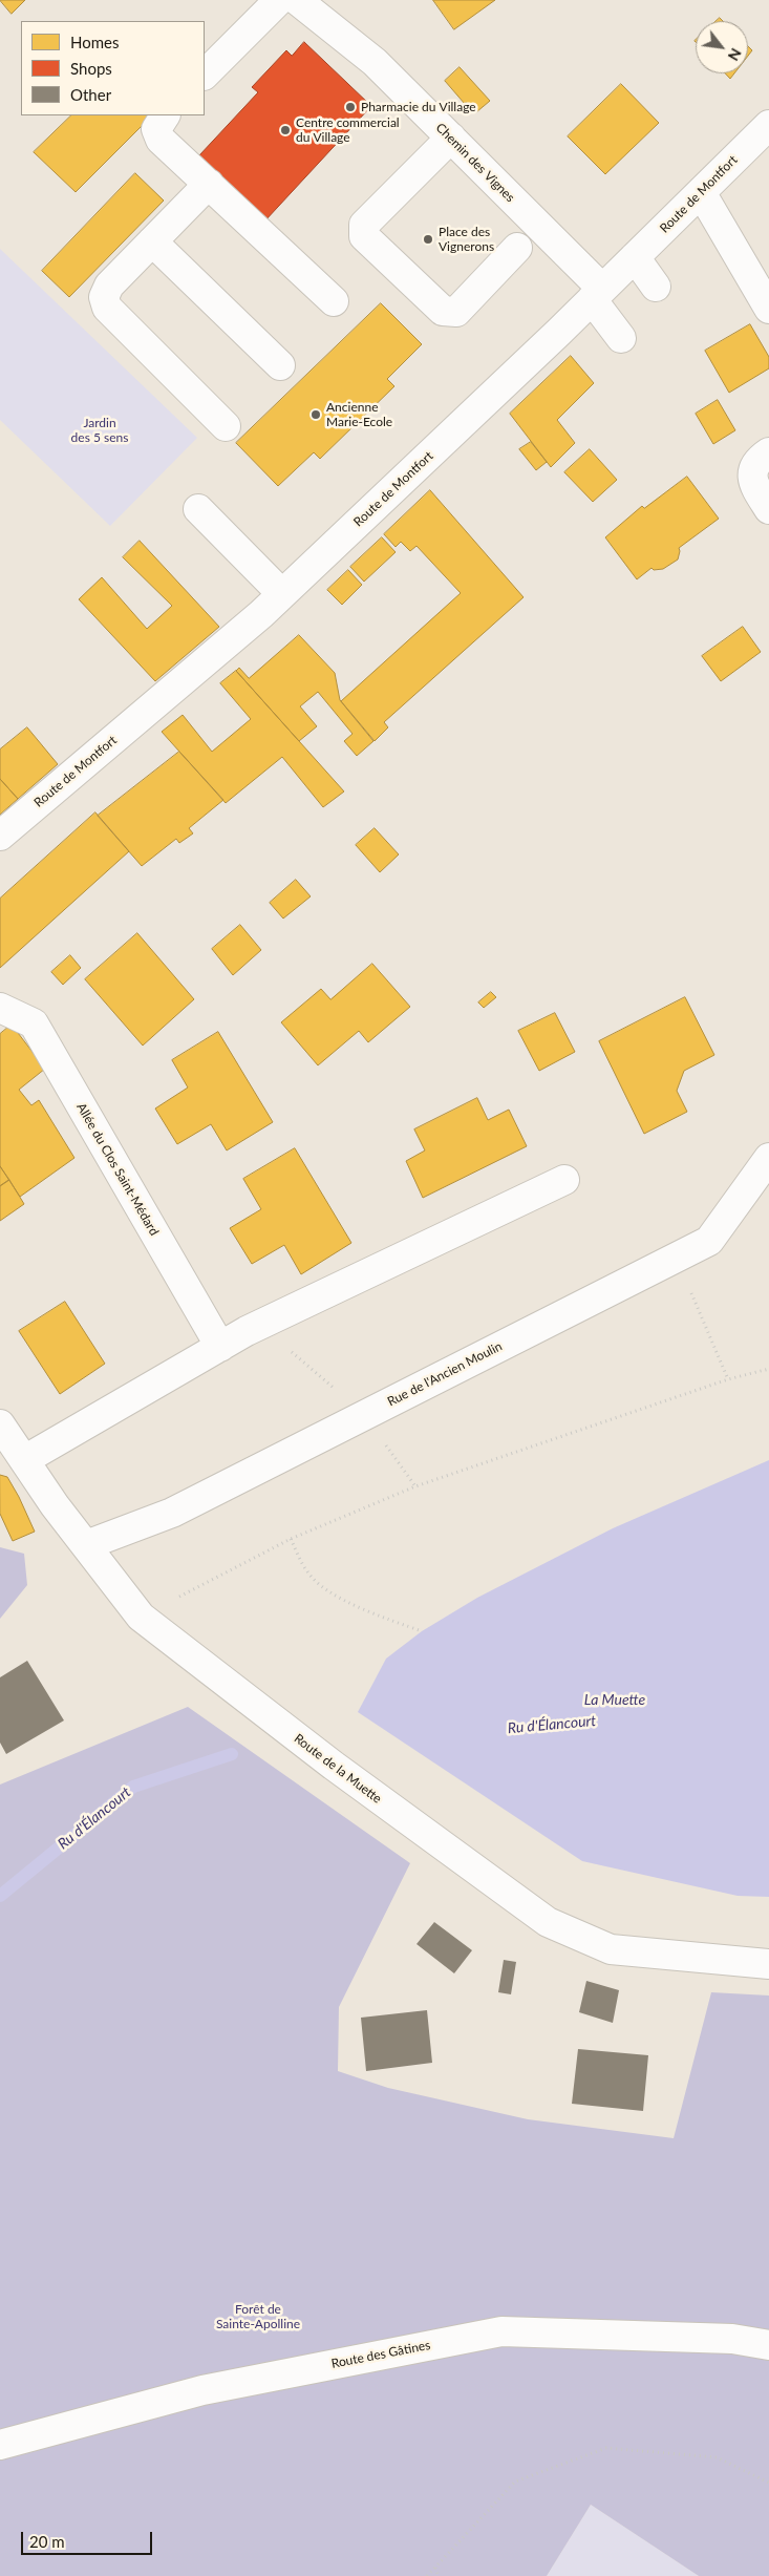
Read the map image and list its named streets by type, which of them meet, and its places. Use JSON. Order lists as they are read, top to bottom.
{
  "streets": {
    "street": [
      "Chemin des Vignes",
      "Route de Montfort",
      "Allée du Clos Saint-Médard",
      "Rue de l'Ancien Moulin",
      "Route de la Muette",
      "Route des Gâtines"
    ]
  },
  "crossings": [
    ["Chemin des Vignes", "Route de Montfort"],
    ["Rue de l'Ancien Moulin", "Route de la Muette"]
  ],
  "water": ["La Muette", "Ru d'Élancourt"],
  "parks": ["Jardin des 5 sens", "Forêt de Sainte-Apolline"],
  "places": [
    "Pharmacie du Village",
    "Centre commercial du Village",
    "Place des Vignerons",
    "Ancienne Marie-Ecole"
  ],
  "legend": ["Homes", "Shops", "Other"],
  "scale_bar": "20 m",
  "north": "bottom right"
}
